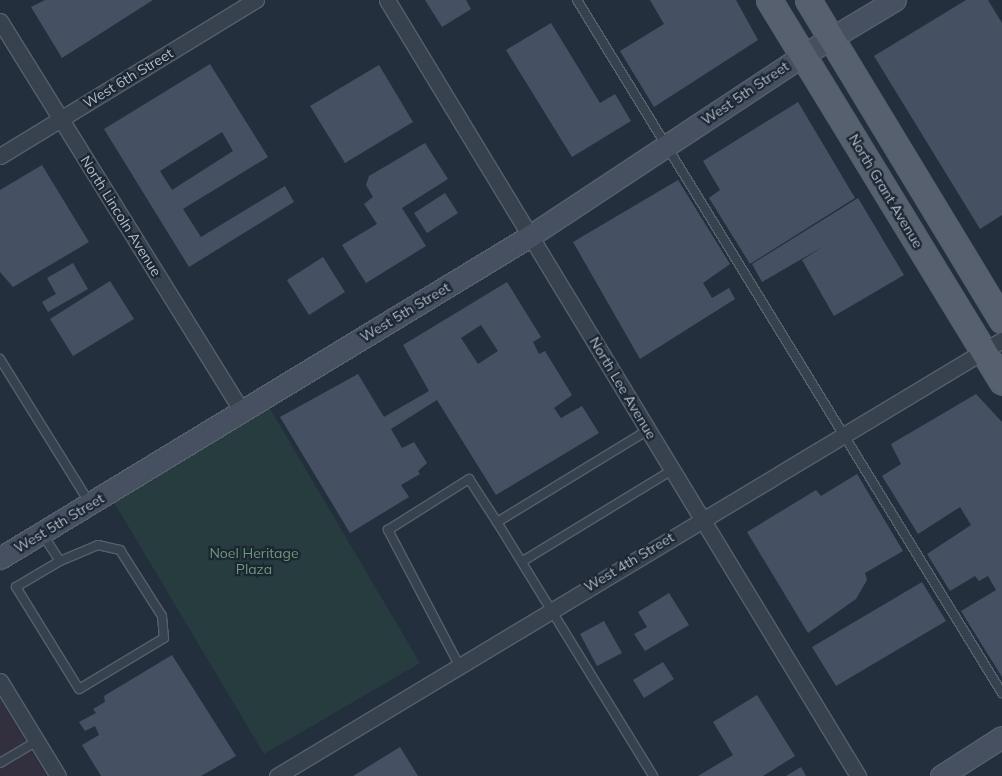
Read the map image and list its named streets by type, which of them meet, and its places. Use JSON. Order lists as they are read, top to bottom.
{
  "streets": {
    "main road": ["North Grant Avenue"],
    "street": [
      "West 6th Street",
      "West 5th Street",
      "North Lincoln Avenue",
      "North Lee Avenue",
      "West 4th Street"
    ]
  },
  "crossings": [
    ["West 6th Street", "North Lincoln Avenue"],
    ["West 5th Street", "North Grant Avenue"],
    ["West 5th Street", "North Lincoln Avenue"],
    ["West 5th Street", "North Lee Avenue"],
    ["North Grant Avenue", "West 4th Street"],
    ["North Lee Avenue", "West 4th Street"]
  ],
  "parks": ["Noel Heritage Plaza"]
}
